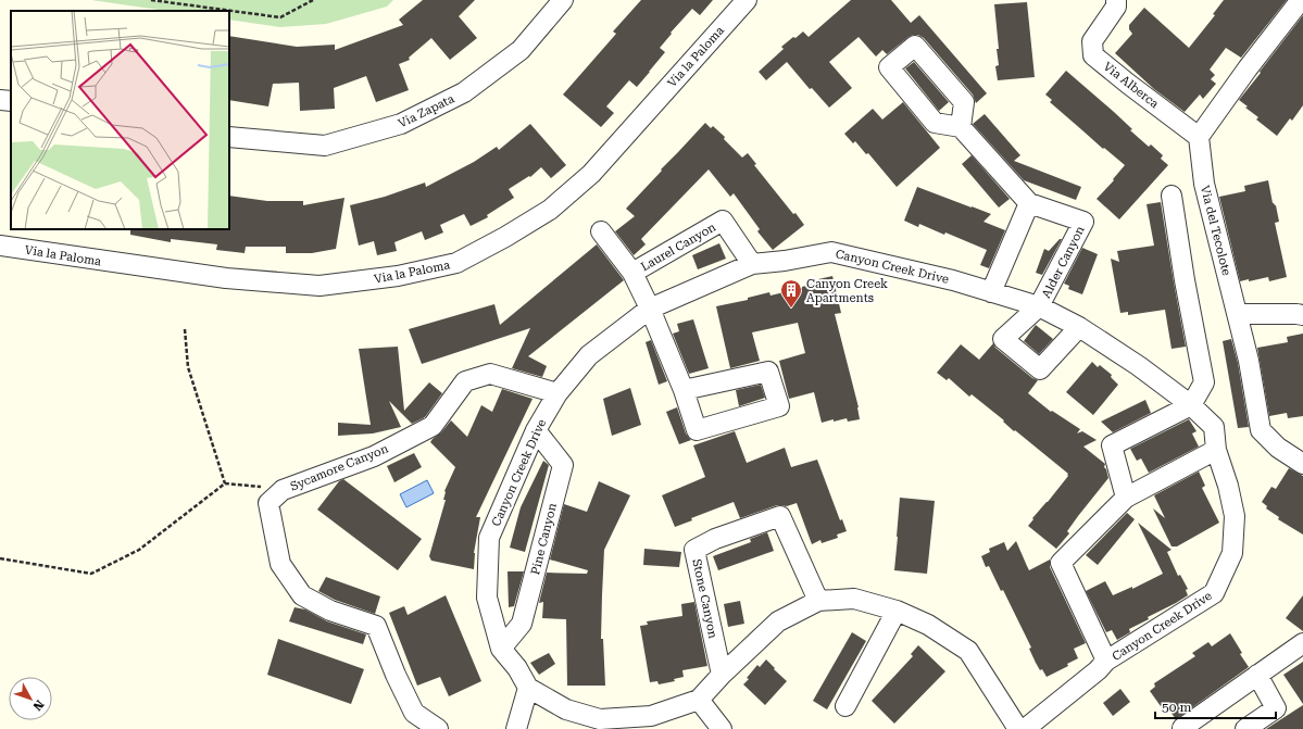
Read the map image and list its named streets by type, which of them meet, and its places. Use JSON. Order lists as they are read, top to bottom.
{
  "streets": {
    "street": [
      "Via la Paloma",
      "Via Alberca",
      "Via Zapata",
      "Via del Tecolote",
      "Laurel Canyon",
      "Alder Canyon",
      "Canyon Creek Drive",
      "Sycamore Canyon",
      "Pine Canyon",
      "Stone Canyon"
    ]
  },
  "crossings": [
    ["Via Alberca", "Via del Tecolote"],
    ["Laurel Canyon", "Canyon Creek Drive"],
    ["Alder Canyon", "Canyon Creek Drive"],
    ["Canyon Creek Drive", "Sycamore Canyon"],
    ["Canyon Creek Drive", "Pine Canyon"]
  ],
  "places": {
    "building": ["Canyon Creek Apartments"]
  },
  "scale_bar": "50 m",
  "north": "bottom right"
}
